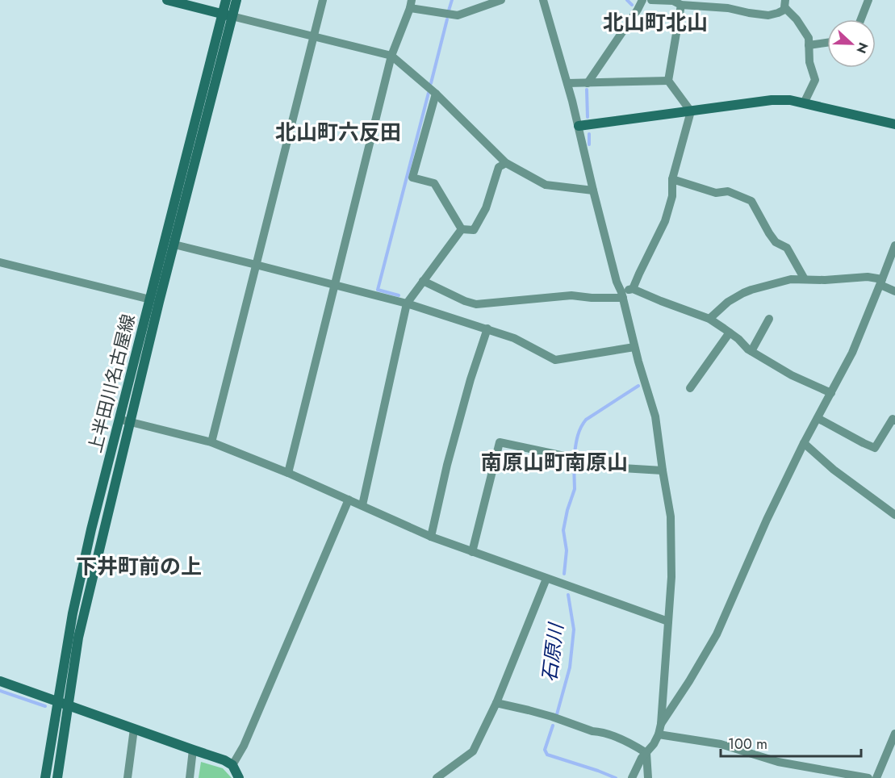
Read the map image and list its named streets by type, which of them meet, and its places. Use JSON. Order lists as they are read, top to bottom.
{
  "streets": {
    "main road": ["上半田川名古屋線"]
  },
  "districts": [
    "北山町北山",
    "北山町六反田",
    "南原山町南原山",
    "下井町前の上"
  ],
  "water": ["石原川"],
  "scale_bar": "100 m",
  "north": "right"
}
